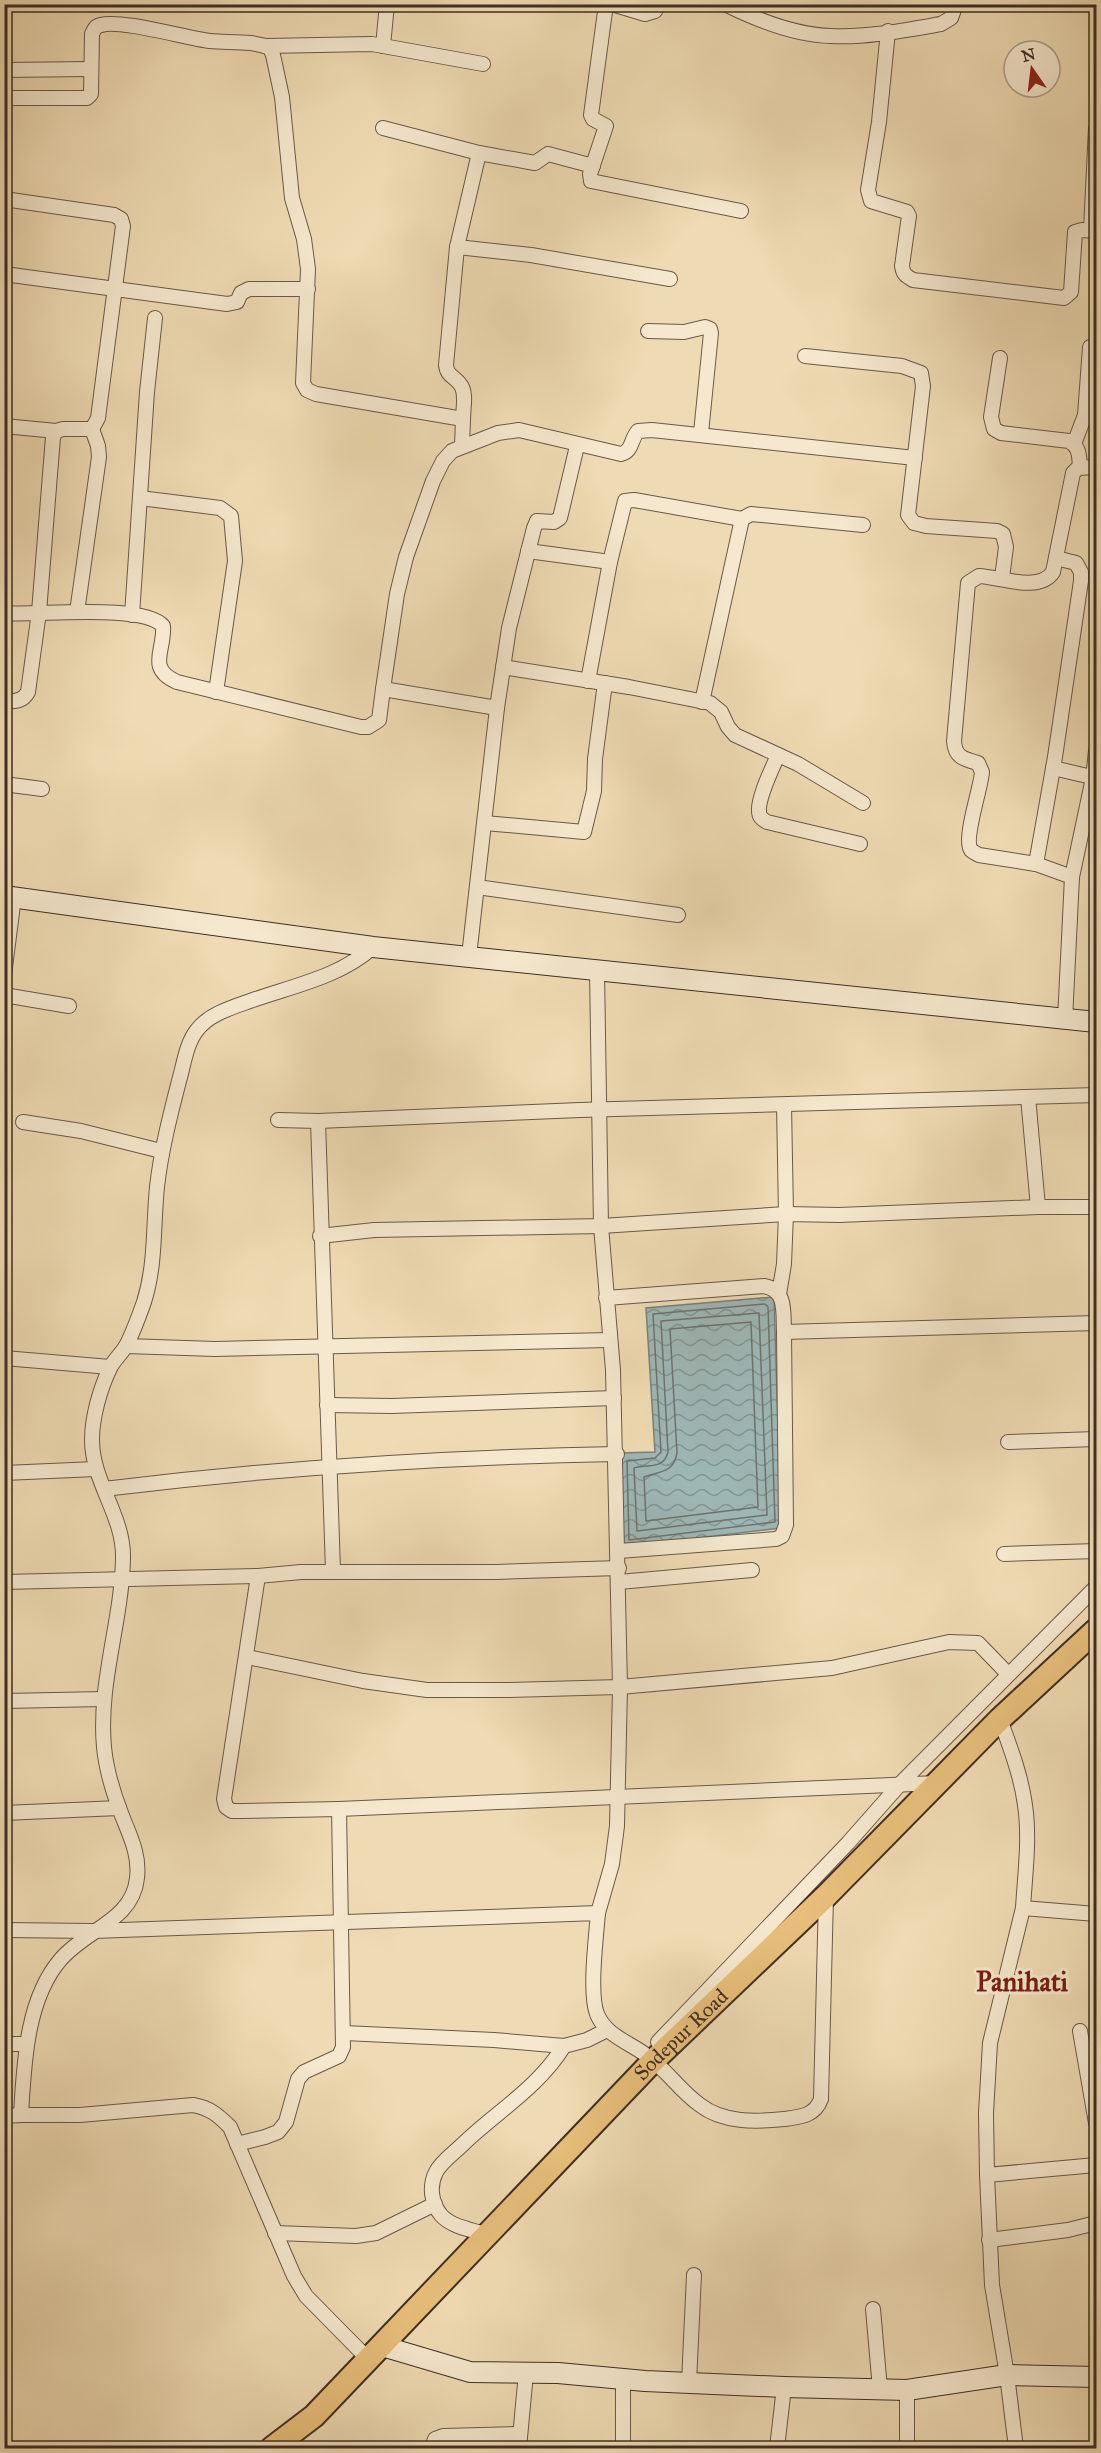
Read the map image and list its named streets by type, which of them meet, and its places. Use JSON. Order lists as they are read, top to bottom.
{
  "streets": {
    "main road": ["Sodepur Road"]
  },
  "districts": ["Panihati"],
  "north": "top"
}
